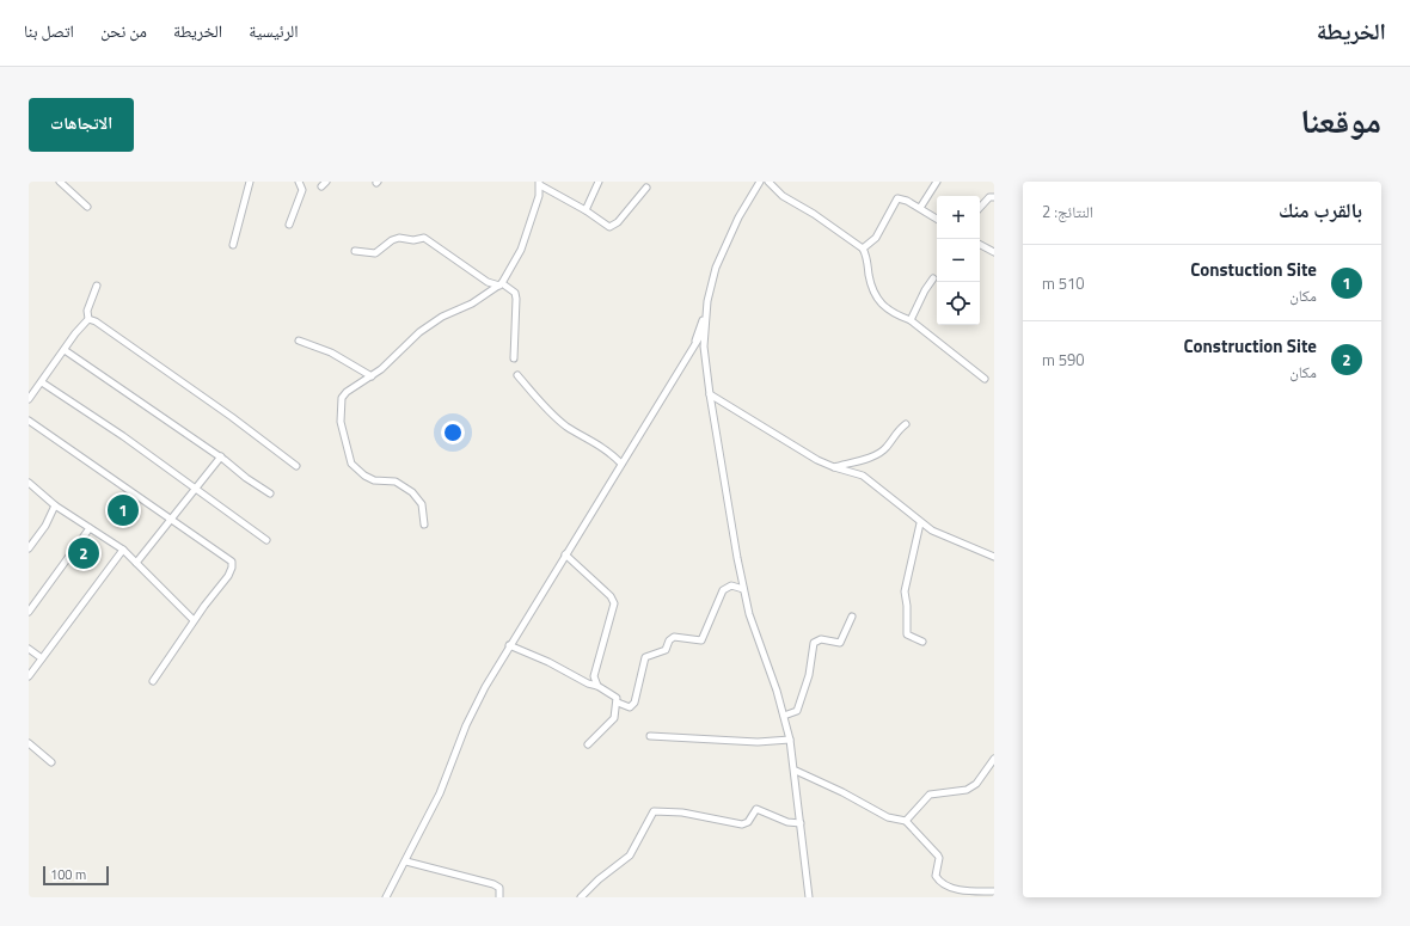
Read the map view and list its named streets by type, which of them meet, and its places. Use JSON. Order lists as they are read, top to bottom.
{
  "scale_bar": "100 m",
  "page": {
    "header": "الخريطة",
    "nav": [
      "الرئيسية",
      "الخريطة",
      "من نحن",
      "اتصل بنا"
    ],
    "title": "موقعنا",
    "buttons": "الاتجاهات",
    "heading": ["بالقرب منك", "النتائج: 2"],
    "map_buttons": ["+", "−"],
    "list": [
      {
        "mark": "1",
        "name": "Constuction Site",
        "note": "مكان",
        "value": "510 m"
      },
      {
        "mark": "2",
        "name": "Construction Site",
        "note": "مكان",
        "value": "590 m"
      }
    ],
    "pins": ["1", "2"],
    "scale": "100 m"
  }
}
